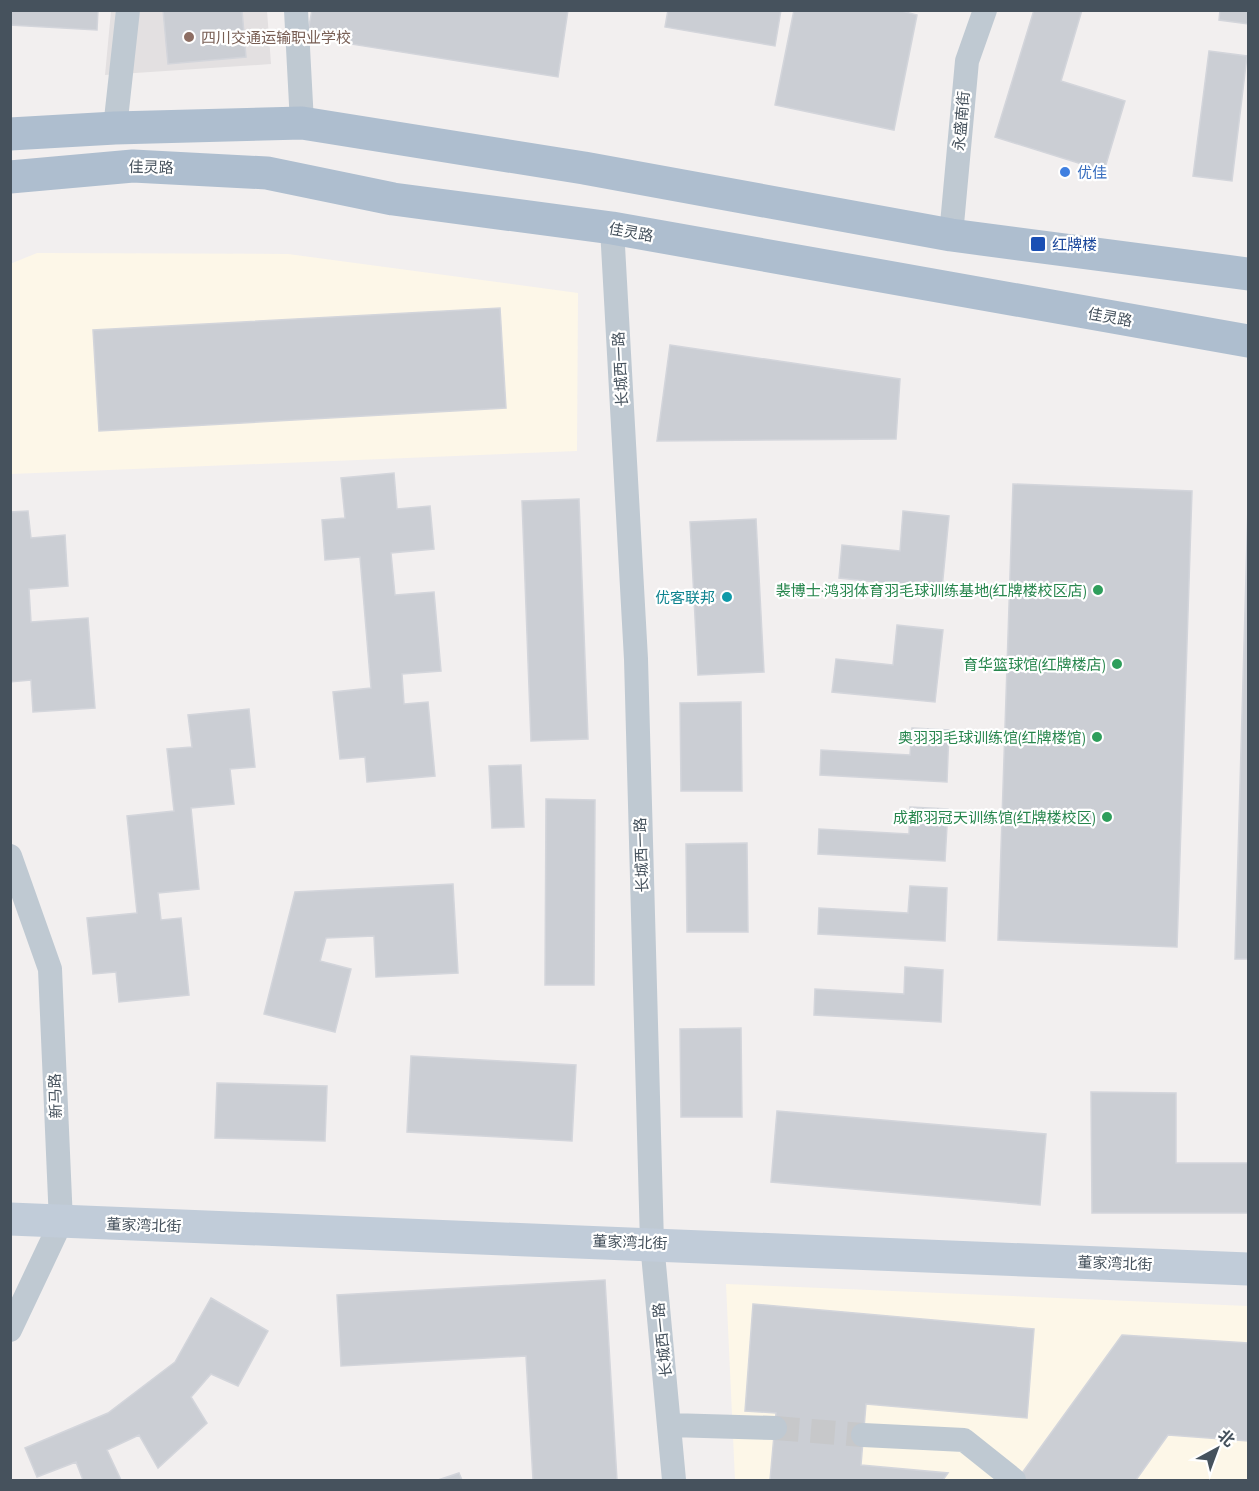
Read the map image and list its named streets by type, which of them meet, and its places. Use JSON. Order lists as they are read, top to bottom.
{
  "streets": {
    "main road": ["佳灵路"],
    "street": [
      "永盛南街",
      "长城西一路",
      "新马路",
      "董家湾北街"
    ]
  },
  "crossings": [
    ["佳灵路", "长城西一路"],
    ["长城西一路", "董家湾北街"],
    ["新马路", "董家湾北街"]
  ],
  "places": {
    "other": [
      "四川交通运输职业学校",
      "优佳",
      "裴博士·鸿羽体育羽毛球训练基地(红牌楼校区店)",
      "优客联邦",
      "育华篮球馆(红牌楼店)",
      "奥羽羽毛球训练馆(红牌楼馆)",
      "成都羽冠天训练馆(红牌楼校区)"
    ],
    "transit": ["红牌楼"]
  },
  "north": "top right"
}
